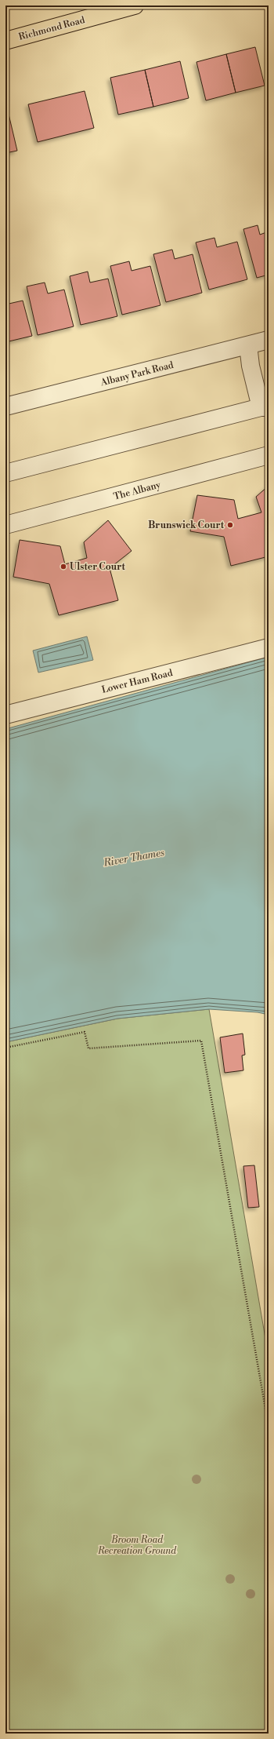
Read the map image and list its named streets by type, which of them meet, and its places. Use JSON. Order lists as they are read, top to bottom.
{
  "streets": {
    "main road": ["Richmond Road"],
    "street": ["Albany Park Road", "The Albany", "Lower Ham Road"]
  },
  "water": ["River Thames"],
  "parks": ["Broom Road Recreation Ground"],
  "places": ["Brunswick Court", "Ulster Court"]
}
